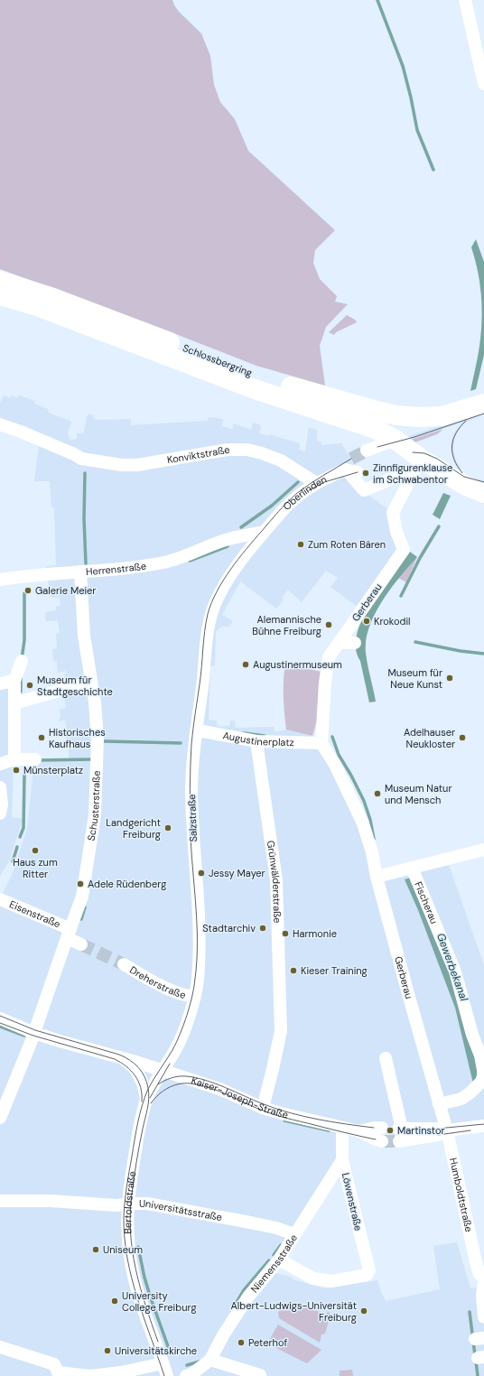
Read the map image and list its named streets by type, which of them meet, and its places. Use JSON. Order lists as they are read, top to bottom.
{
  "streets": {
    "main road": ["Schlossbergring"],
    "street": [
      "Konviktstraße",
      "Oberlinden",
      "Herrenstraße",
      "Gerberau",
      "Augustinerplatz",
      "Schusterstraße",
      "Salzstraße",
      "Grünwälderstraße",
      "Fischerau",
      "Eisenstraße",
      "Dreherstraße",
      "Kaiser-Joseph-Straße",
      "Humboldtstraße",
      "Bertoldstraße",
      "Löwenstraße",
      "Universitätsstraße",
      "Niemensstraße"
    ]
  },
  "crossings": [
    ["Schlossbergring", "Gerberau"],
    ["Konviktstraße", "Oberlinden"],
    ["Oberlinden", "Herrenstraße"],
    ["Oberlinden", "Salzstraße"],
    ["Herrenstraße", "Schusterstraße"],
    ["Gerberau", "Augustinerplatz"],
    ["Gerberau", "Fischerau"],
    ["Gerberau", "Humboldtstraße"],
    ["Augustinerplatz", "Salzstraße"],
    ["Augustinerplatz", "Grünwälderstraße"],
    ["Schusterstraße", "Eisenstraße"],
    ["Schusterstraße", "Kaiser-Joseph-Straße"],
    ["Salzstraße", "Dreherstraße"],
    ["Salzstraße", "Kaiser-Joseph-Straße"],
    ["Salzstraße", "Bertoldstraße"],
    ["Grünwälderstraße", "Kaiser-Joseph-Straße"],
    ["Kaiser-Joseph-Straße", "Bertoldstraße"],
    ["Kaiser-Joseph-Straße", "Löwenstraße"],
    ["Bertoldstraße", "Universitätsstraße"],
    ["Löwenstraße", "Niemensstraße"],
    ["Universitätsstraße", "Niemensstraße"]
  ],
  "water": ["Gewerbekanal"],
  "places": [
    "Zinnfigurenklause im Schwabentor",
    "Zum Roten Bären",
    "Galerie Meier",
    "Krokodil",
    "Alemannische Bühne Freiburg",
    "Augustinermuseum",
    "Museum für Neue Kunst",
    "Museum für Stadtgeschichte",
    "Historisches Kaufhaus",
    "Adelhauser Neukloster",
    "Münsterplatz",
    "Museum Natur und Mensch",
    "Landgericht Freiburg",
    "Haus zum Ritter",
    "Jessy Mayer",
    "Adele Rüdenberg",
    "Stadtarchiv",
    "Harmonie",
    "Kieser Training",
    "Martinstor",
    "Uniseum",
    "University College Freiburg",
    "Albert-Ludwigs-Universität Freiburg",
    "Peterhof",
    "Universitätskirche"
  ]
}
